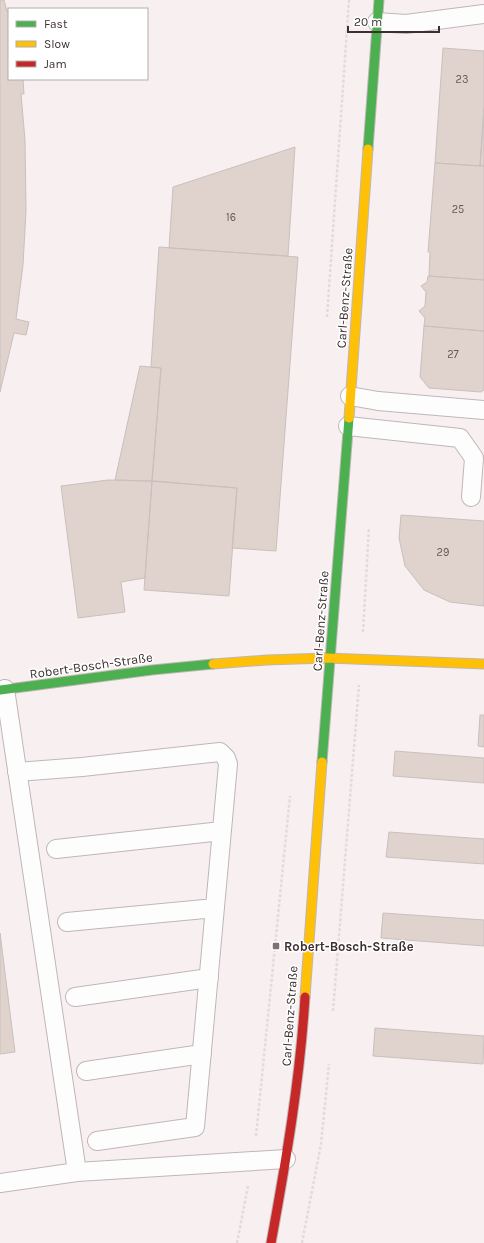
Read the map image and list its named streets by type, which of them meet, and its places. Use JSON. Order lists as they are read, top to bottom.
{
  "streets": {
    "main road": ["Carl-Benz-Straße", "Robert-Bosch-Straße"]
  },
  "crossings": [
    ["Carl-Benz-Straße", "Robert-Bosch-Straße"]
  ],
  "places": {
    "transit": ["Robert-Bosch-Straße"]
  },
  "house_numbers": [
    "23",
    "25",
    "16",
    "27",
    "29"
  ],
  "legend": ["Fast", "Slow", "Jam"],
  "scale_bar": "20 m"
}
